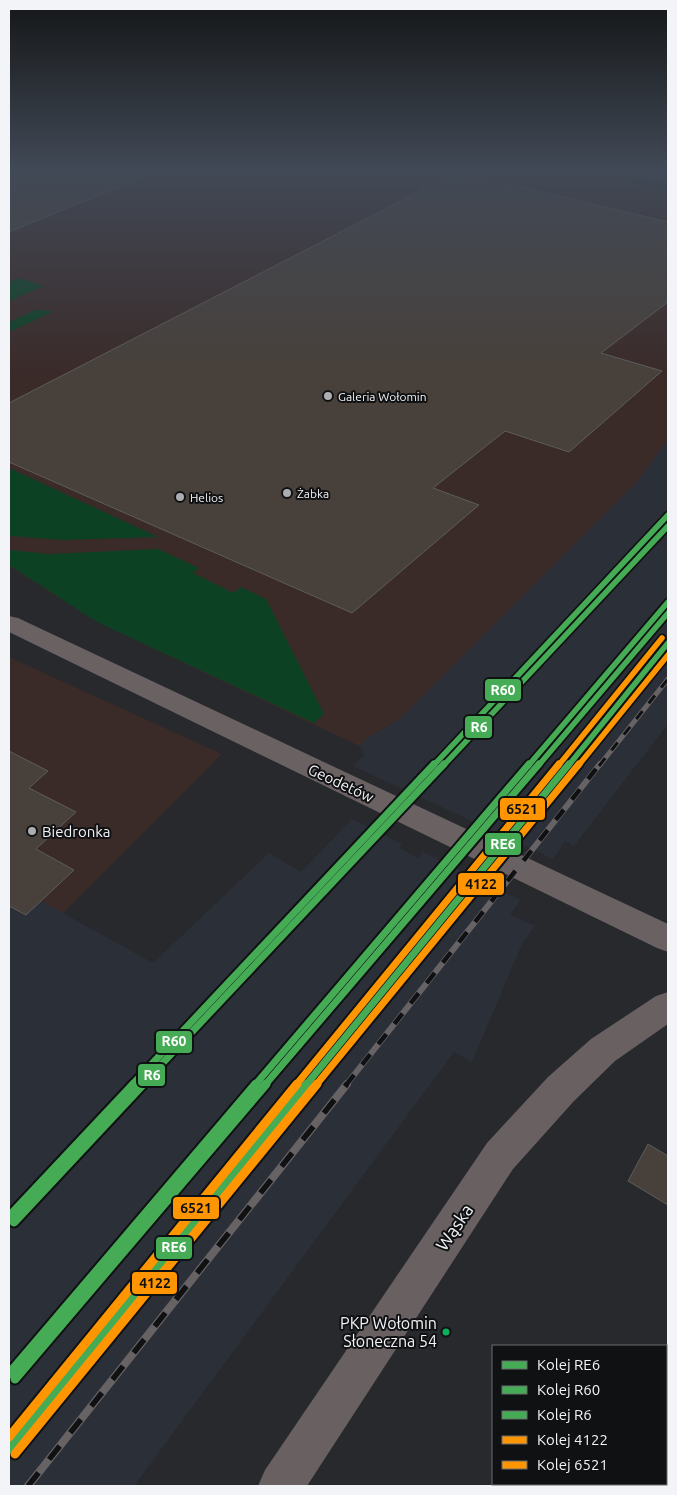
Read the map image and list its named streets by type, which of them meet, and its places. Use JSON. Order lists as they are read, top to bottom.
{
  "streets": {
    "main road": ["Geodetów"],
    "street": ["Wąska"]
  },
  "places": [
    "Galeria Wołomin",
    "Żabka",
    "Helios",
    "Biedronka",
    "PKP Wołomin Słoneczna 54"
  ],
  "lines": [
    "rail line R60",
    "rail line R6",
    "rail line 6521",
    "rail line RE6",
    "rail line 4122"
  ],
  "legend": [
    "Kolej RE6",
    "Kolej R60",
    "Kolej R6",
    "Kolej 4122",
    "Kolej 6521"
  ]
}
